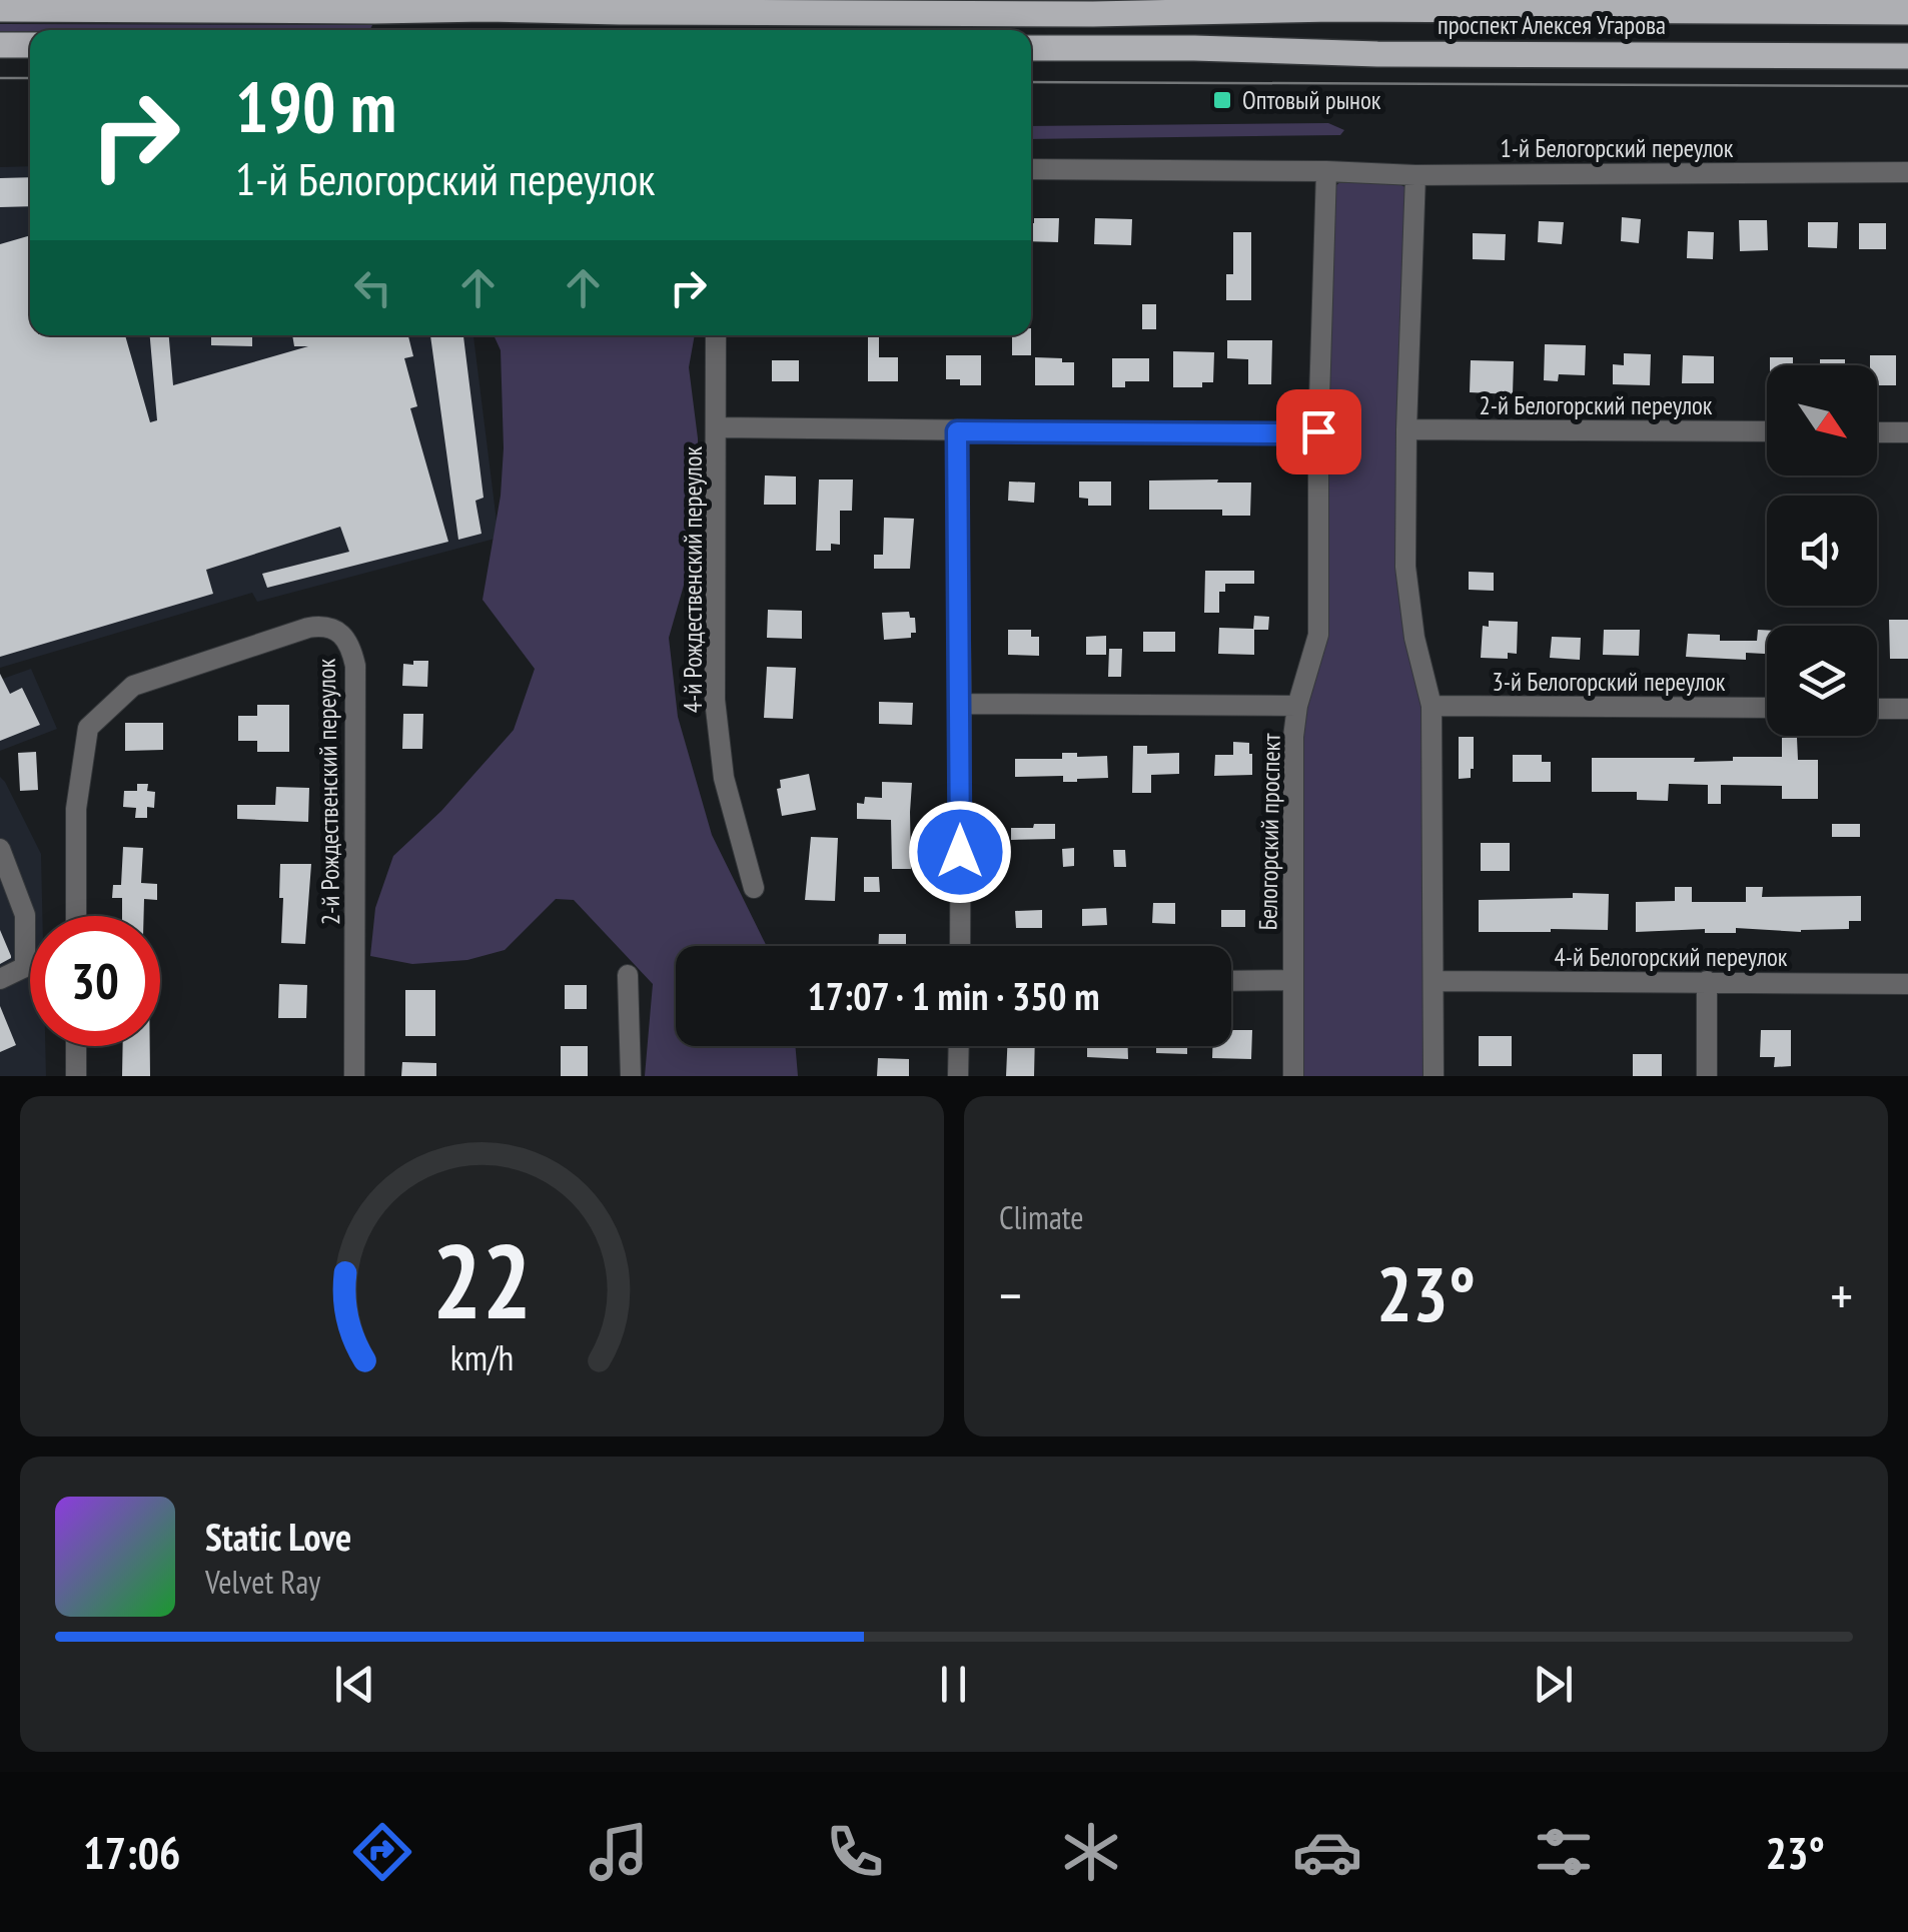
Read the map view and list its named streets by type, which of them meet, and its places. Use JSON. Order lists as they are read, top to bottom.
{
  "streets": {
    "main road": ["проспект Алексея Угарова"],
    "street": [
      "1-й Белогорский переулок",
      "2-й Белогорский переулок",
      "4-й Рождественский переулок",
      "3-й Белогорский переулок",
      "2-й Рождественский переулок",
      "Белогорский проспект",
      "4-й Белогорский переулок"
    ]
  },
  "crossings": [
    ["1-й Белогорский переулок", "Белогорский проспект"]
  ],
  "places": {
    "transit": ["Оптовый рынок"]
  },
  "north": "bottom right",
  "page": {
    "turn": ["190 m", "1-й Белогорский переулок"],
    "limit": "30",
    "trip": "17:07 · 1 min · 350 m",
    "tile": "Climate",
    "heat": ["−", "23°", "+"],
    "song": ["Static Love", "Velvet Ray"],
    "tabs": ["17:06", "23°"],
    "gauge": ["22", "km/h"]
  }
}
